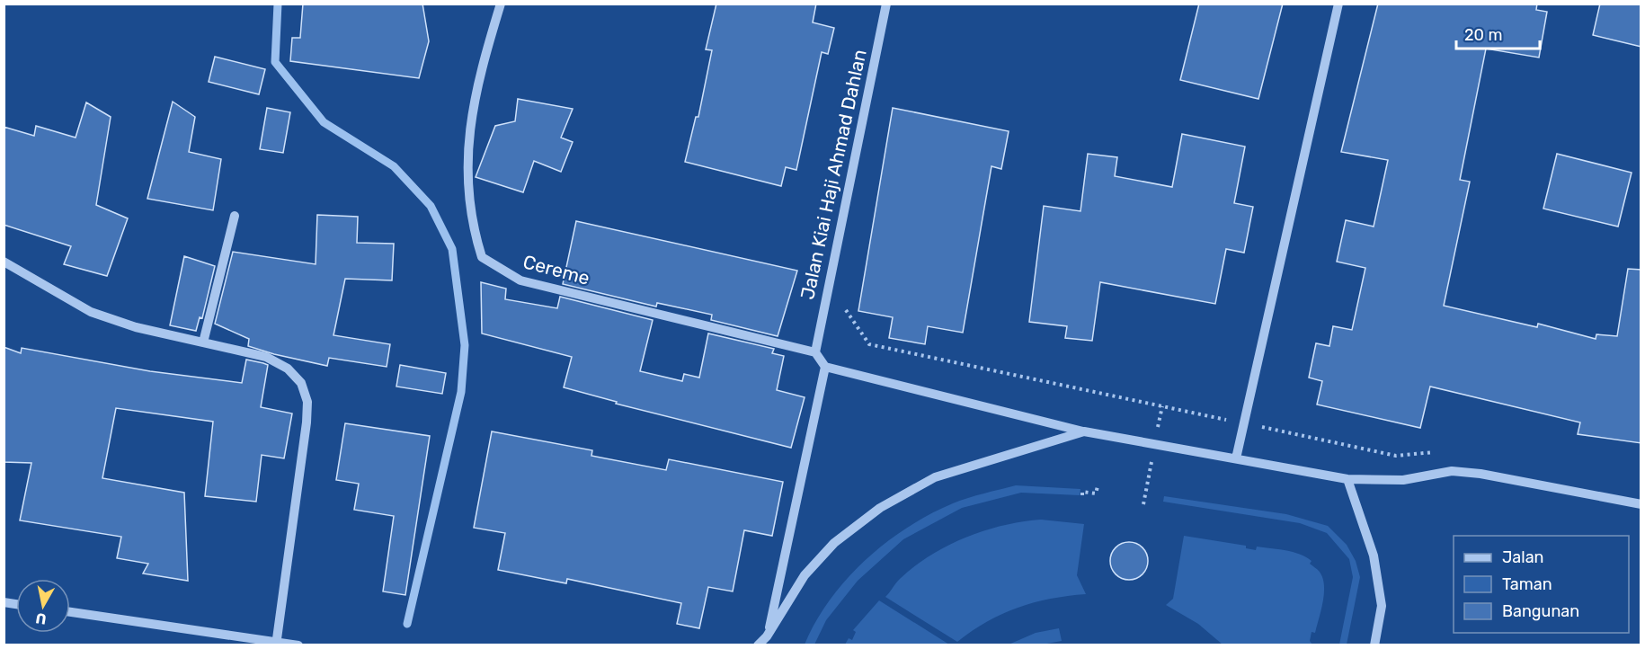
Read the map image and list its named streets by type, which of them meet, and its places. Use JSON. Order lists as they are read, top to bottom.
{
  "streets": {
    "street": ["Jalan Kiai Haji Ahmad Dahlan", "Cereme"]
  },
  "crossings": [
    ["Jalan Kiai Haji Ahmad Dahlan", "Cereme"]
  ],
  "legend": ["Jalan", "Taman", "Bangunan"],
  "scale_bar": "20 m",
  "north": "bottom"
}
